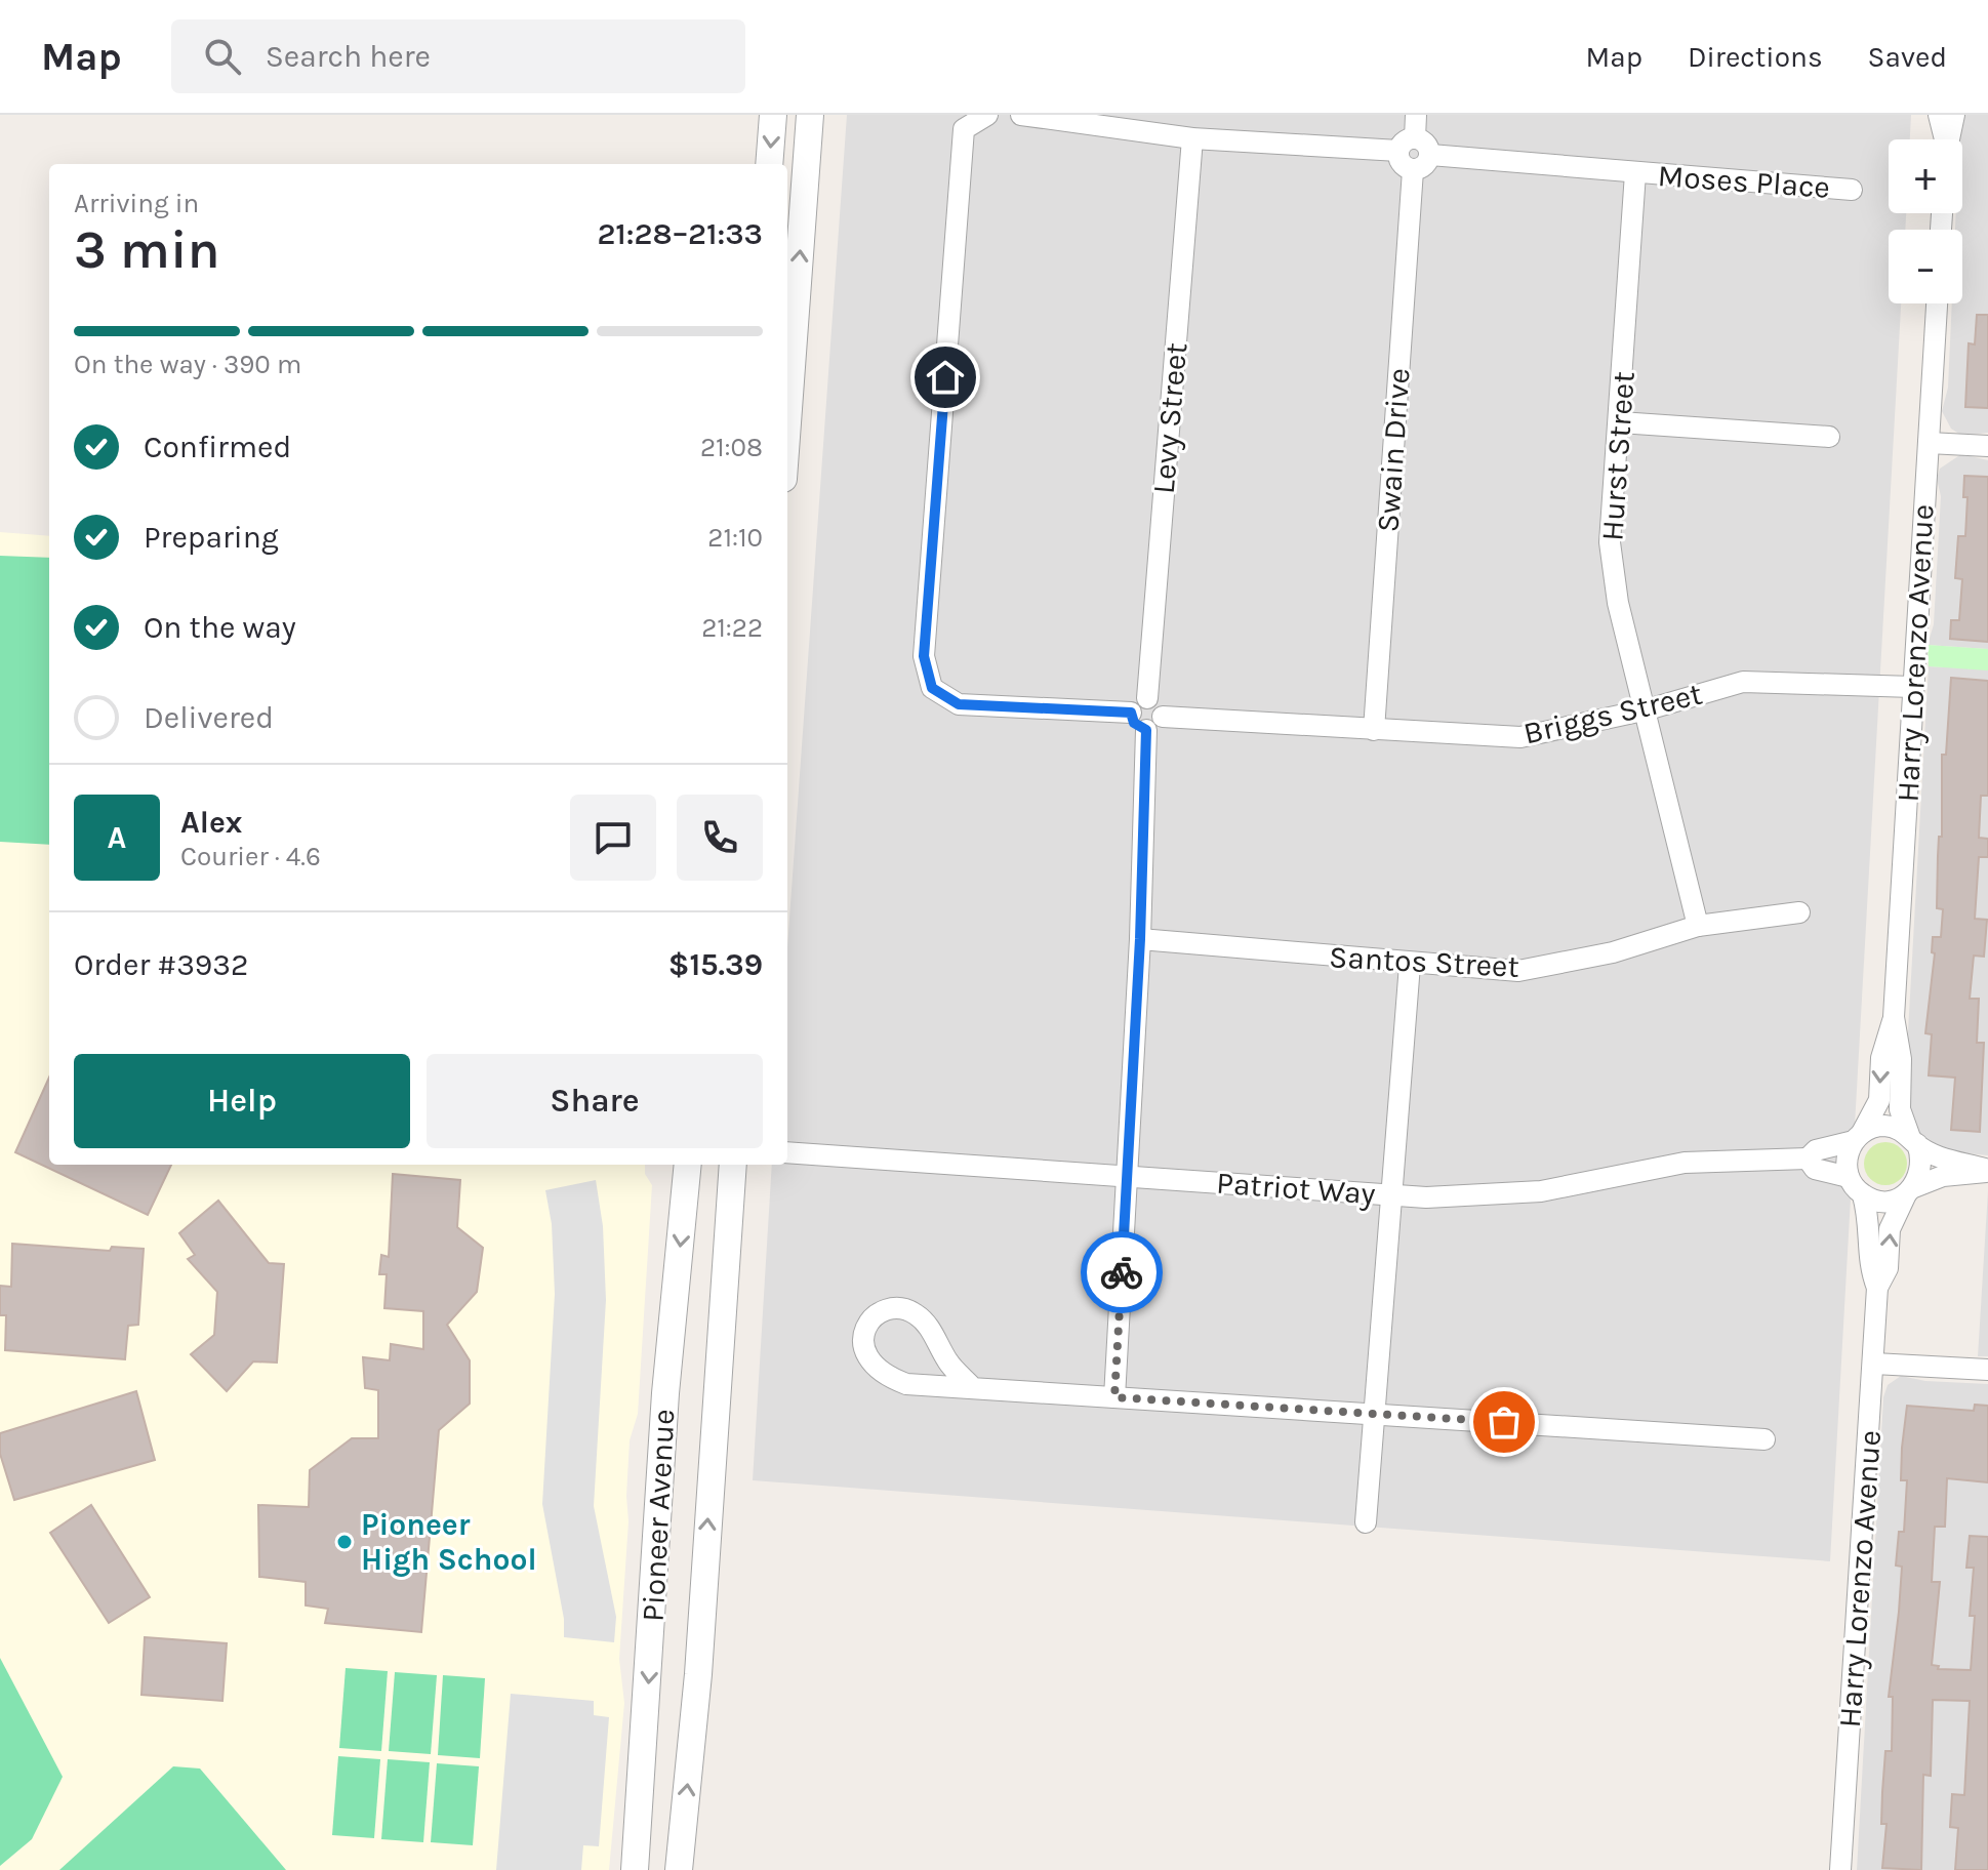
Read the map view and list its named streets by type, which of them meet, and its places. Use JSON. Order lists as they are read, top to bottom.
{
  "streets": {
    "street": [
      "Moses Place",
      "Levy Street",
      "Swain Drive",
      "Hurst Street",
      "Harry Lorenzo Avenue",
      "Briggs Street",
      "Santos Street",
      "Patriot Way",
      "Pioneer Avenue"
    ]
  },
  "crossings": [
    ["Moses Place", "Swain Drive"],
    ["Moses Place", "Hurst Street"],
    ["Levy Street", "Briggs Street"],
    ["Swain Drive", "Briggs Street"],
    ["Hurst Street", "Briggs Street"],
    ["Hurst Street", "Santos Street"],
    ["Harry Lorenzo Avenue", "Briggs Street"]
  ],
  "places": ["Pioneer High School"],
  "page": {
    "header": "Map",
    "search": "Search here",
    "nav": ["Map", "Directions", "Saved"],
    "map_buttons": ["+", "−"],
    "heading": ["3 min", "Arriving in", "21:28–21:33"],
    "panel": [
      "Alex",
      "Courier · 4.6",
      "Order #3932",
      "$15.39"
    ],
    "bar": "On the way · 390 m",
    "list": [
      ["Confirmed", "21:08"],
      ["Preparing", "21:10"],
      ["On the way", "21:22"],
      "Delivered"
    ],
    "round": "A",
    "buttons": ["Help", "Share"]
  }
}
